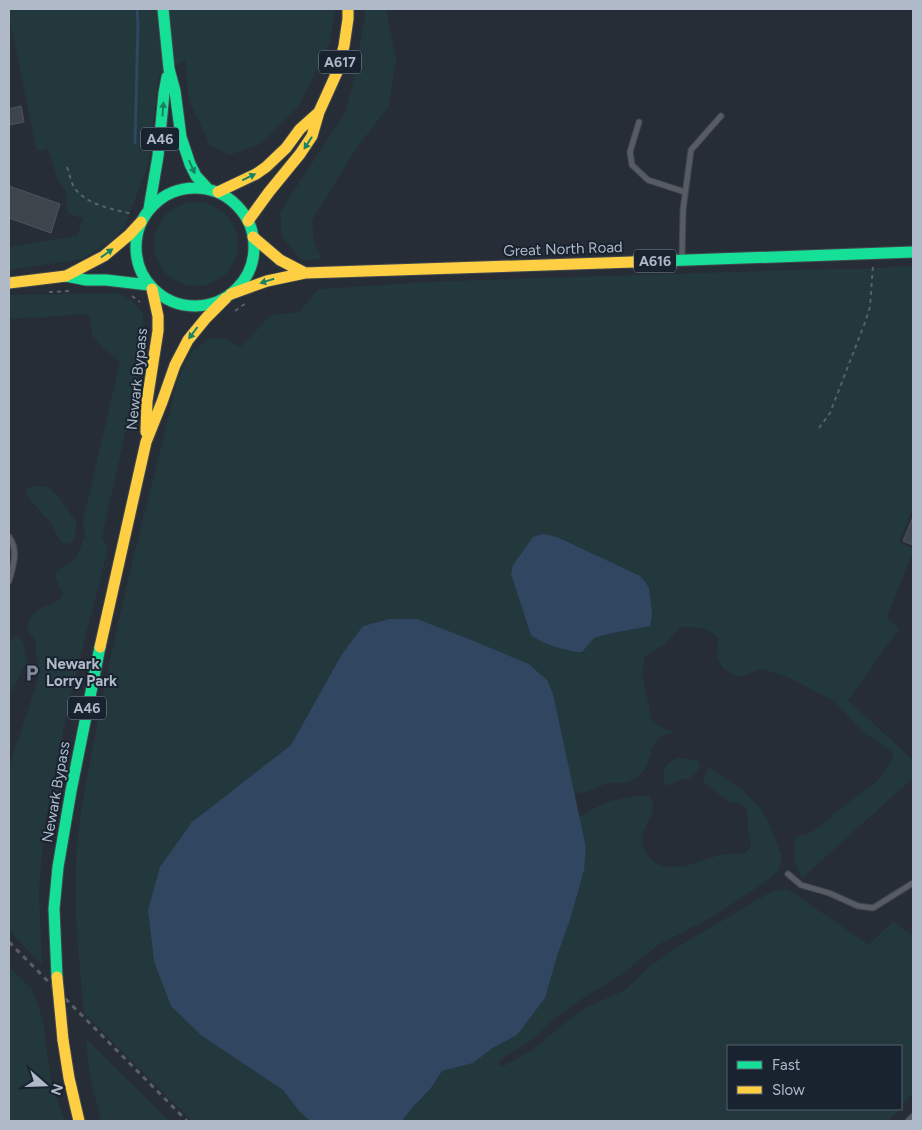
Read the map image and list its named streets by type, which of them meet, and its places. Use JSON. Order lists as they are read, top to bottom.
{
  "streets": {
    "main road": [
      "A617",
      "A46",
      "Great North Road",
      "A616",
      "Newark Bypass"
    ]
  },
  "crossings": [
    ["A617", "A46"],
    ["A617", "Great North Road"],
    ["A617", "Newark Bypass"],
    ["A46", "Great North Road"],
    ["A46", "Newark Bypass"],
    ["Great North Road", "Newark Bypass"]
  ],
  "places": {
    "parking": ["Newark Lorry Park"]
  },
  "legend": ["Fast", "Slow"],
  "north": "right"
}
